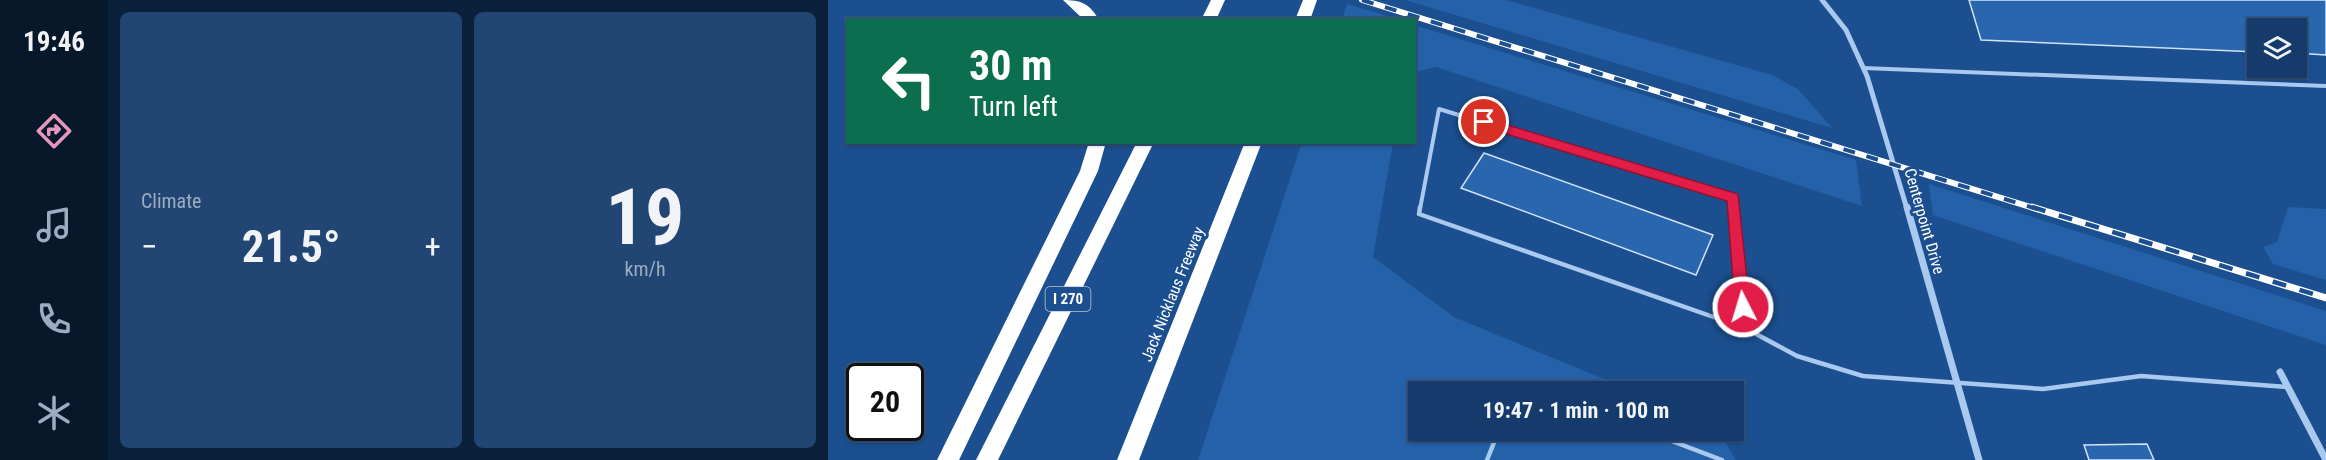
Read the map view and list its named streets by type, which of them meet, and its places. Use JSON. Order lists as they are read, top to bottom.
{
  "streets": {
    "highway": ["Jack Nicklaus Freeway", "I 270"],
    "street": ["Centerpoint Drive"]
  },
  "page": {
    "tabs": "19:46",
    "tile": [
      "Climate",
      ["19", "km/h"]
    ],
    "turn": ["30 m", "Turn left"],
    "heat": ["−", "21.5°", "+"],
    "limit": "20",
    "trip": "19:47 · 1 min · 100 m"
  }
}
